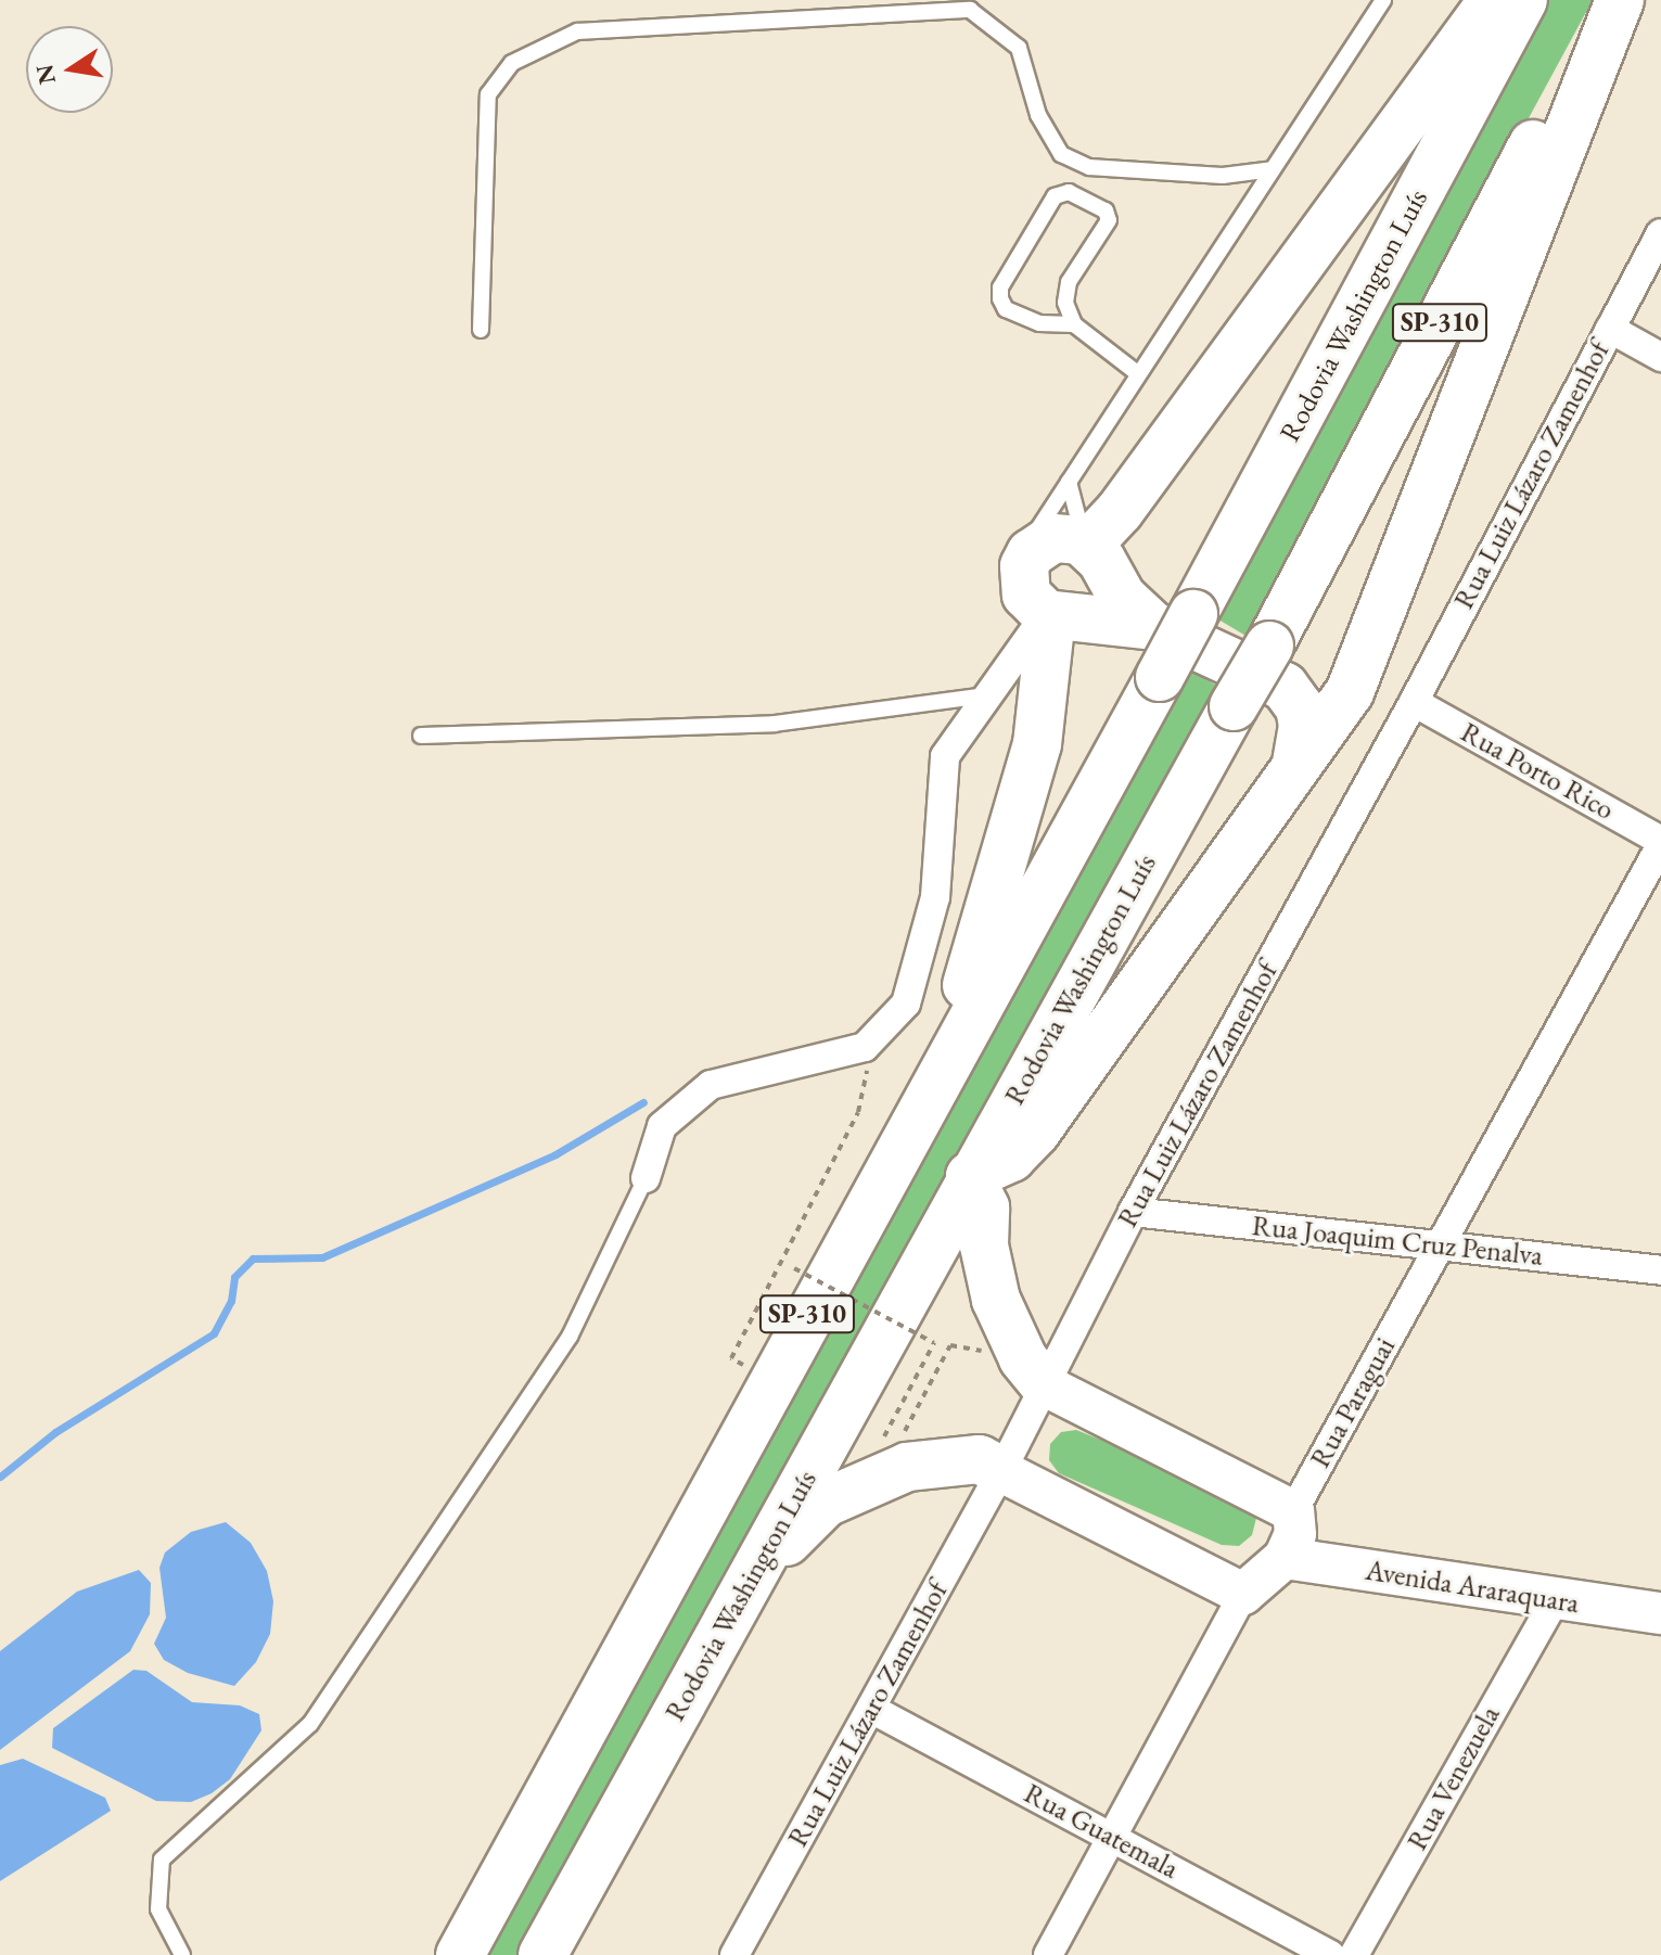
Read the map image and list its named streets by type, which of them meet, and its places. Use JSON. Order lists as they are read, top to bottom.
{
  "streets": {
    "highway": ["Rodovia Washington Luís", "SP-310"],
    "street": [
      "Rua Luiz Lázaro Zamenhof",
      "Rua Porto Rico",
      "Rua Joaquim Cruz Penalva",
      "Rua Paraguai",
      "Avenida Araraquara",
      "Rua Venezuela",
      "Rua Guatemala"
    ]
  },
  "crossings": [
    ["Rua Luiz Lázaro Zamenhof", "Rua Porto Rico"],
    ["Rua Luiz Lázaro Zamenhof", "Rua Joaquim Cruz Penalva"],
    ["Rua Luiz Lázaro Zamenhof", "Rua Guatemala"],
    ["Rua Porto Rico", "Rua Paraguai"],
    ["Rua Joaquim Cruz Penalva", "Rua Paraguai"],
    ["Rua Paraguai", "Avenida Araraquara"],
    ["Avenida Araraquara", "Rua Venezuela"]
  ],
  "north": "left"
}
